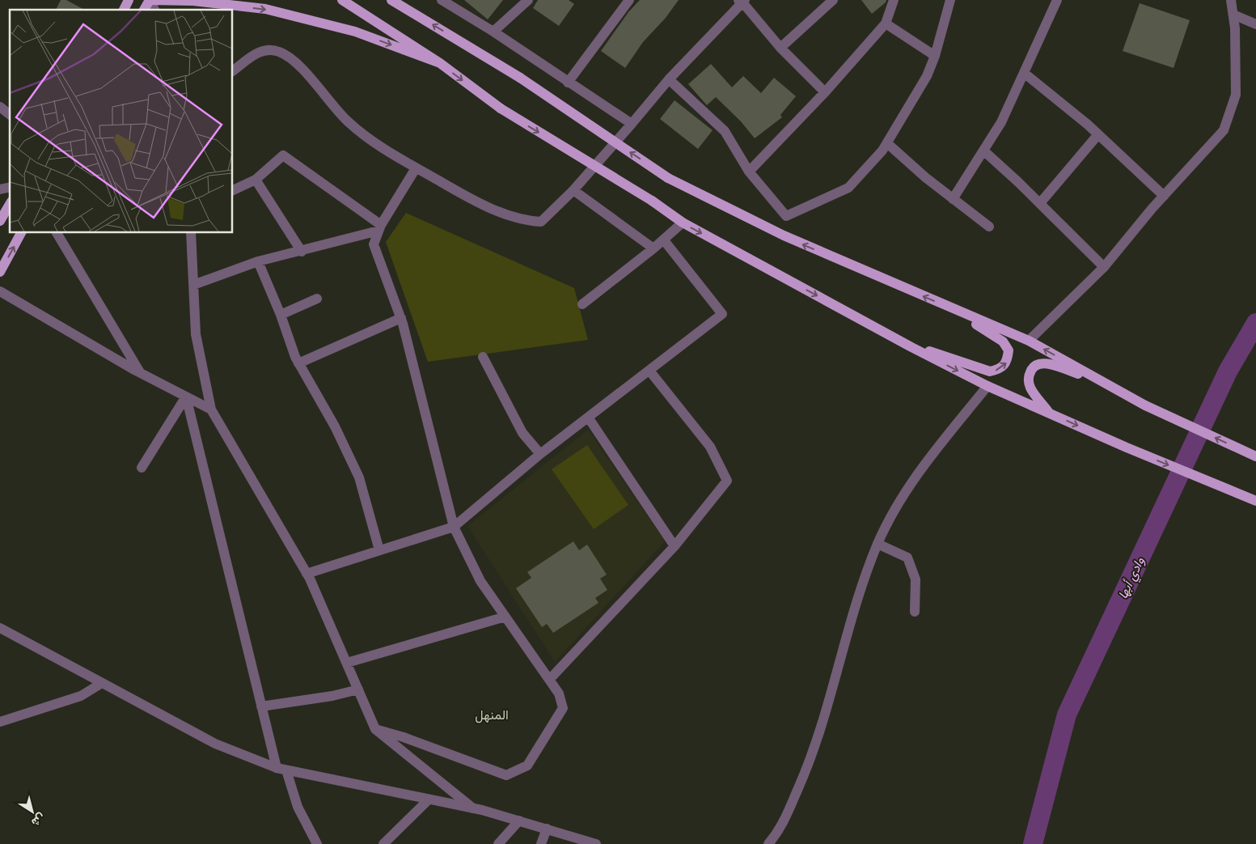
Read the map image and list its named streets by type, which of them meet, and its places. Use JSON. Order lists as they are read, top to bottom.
{
  "districts": ["المنهل"],
  "water": ["وادي أبها"],
  "north": "bottom right"
}
